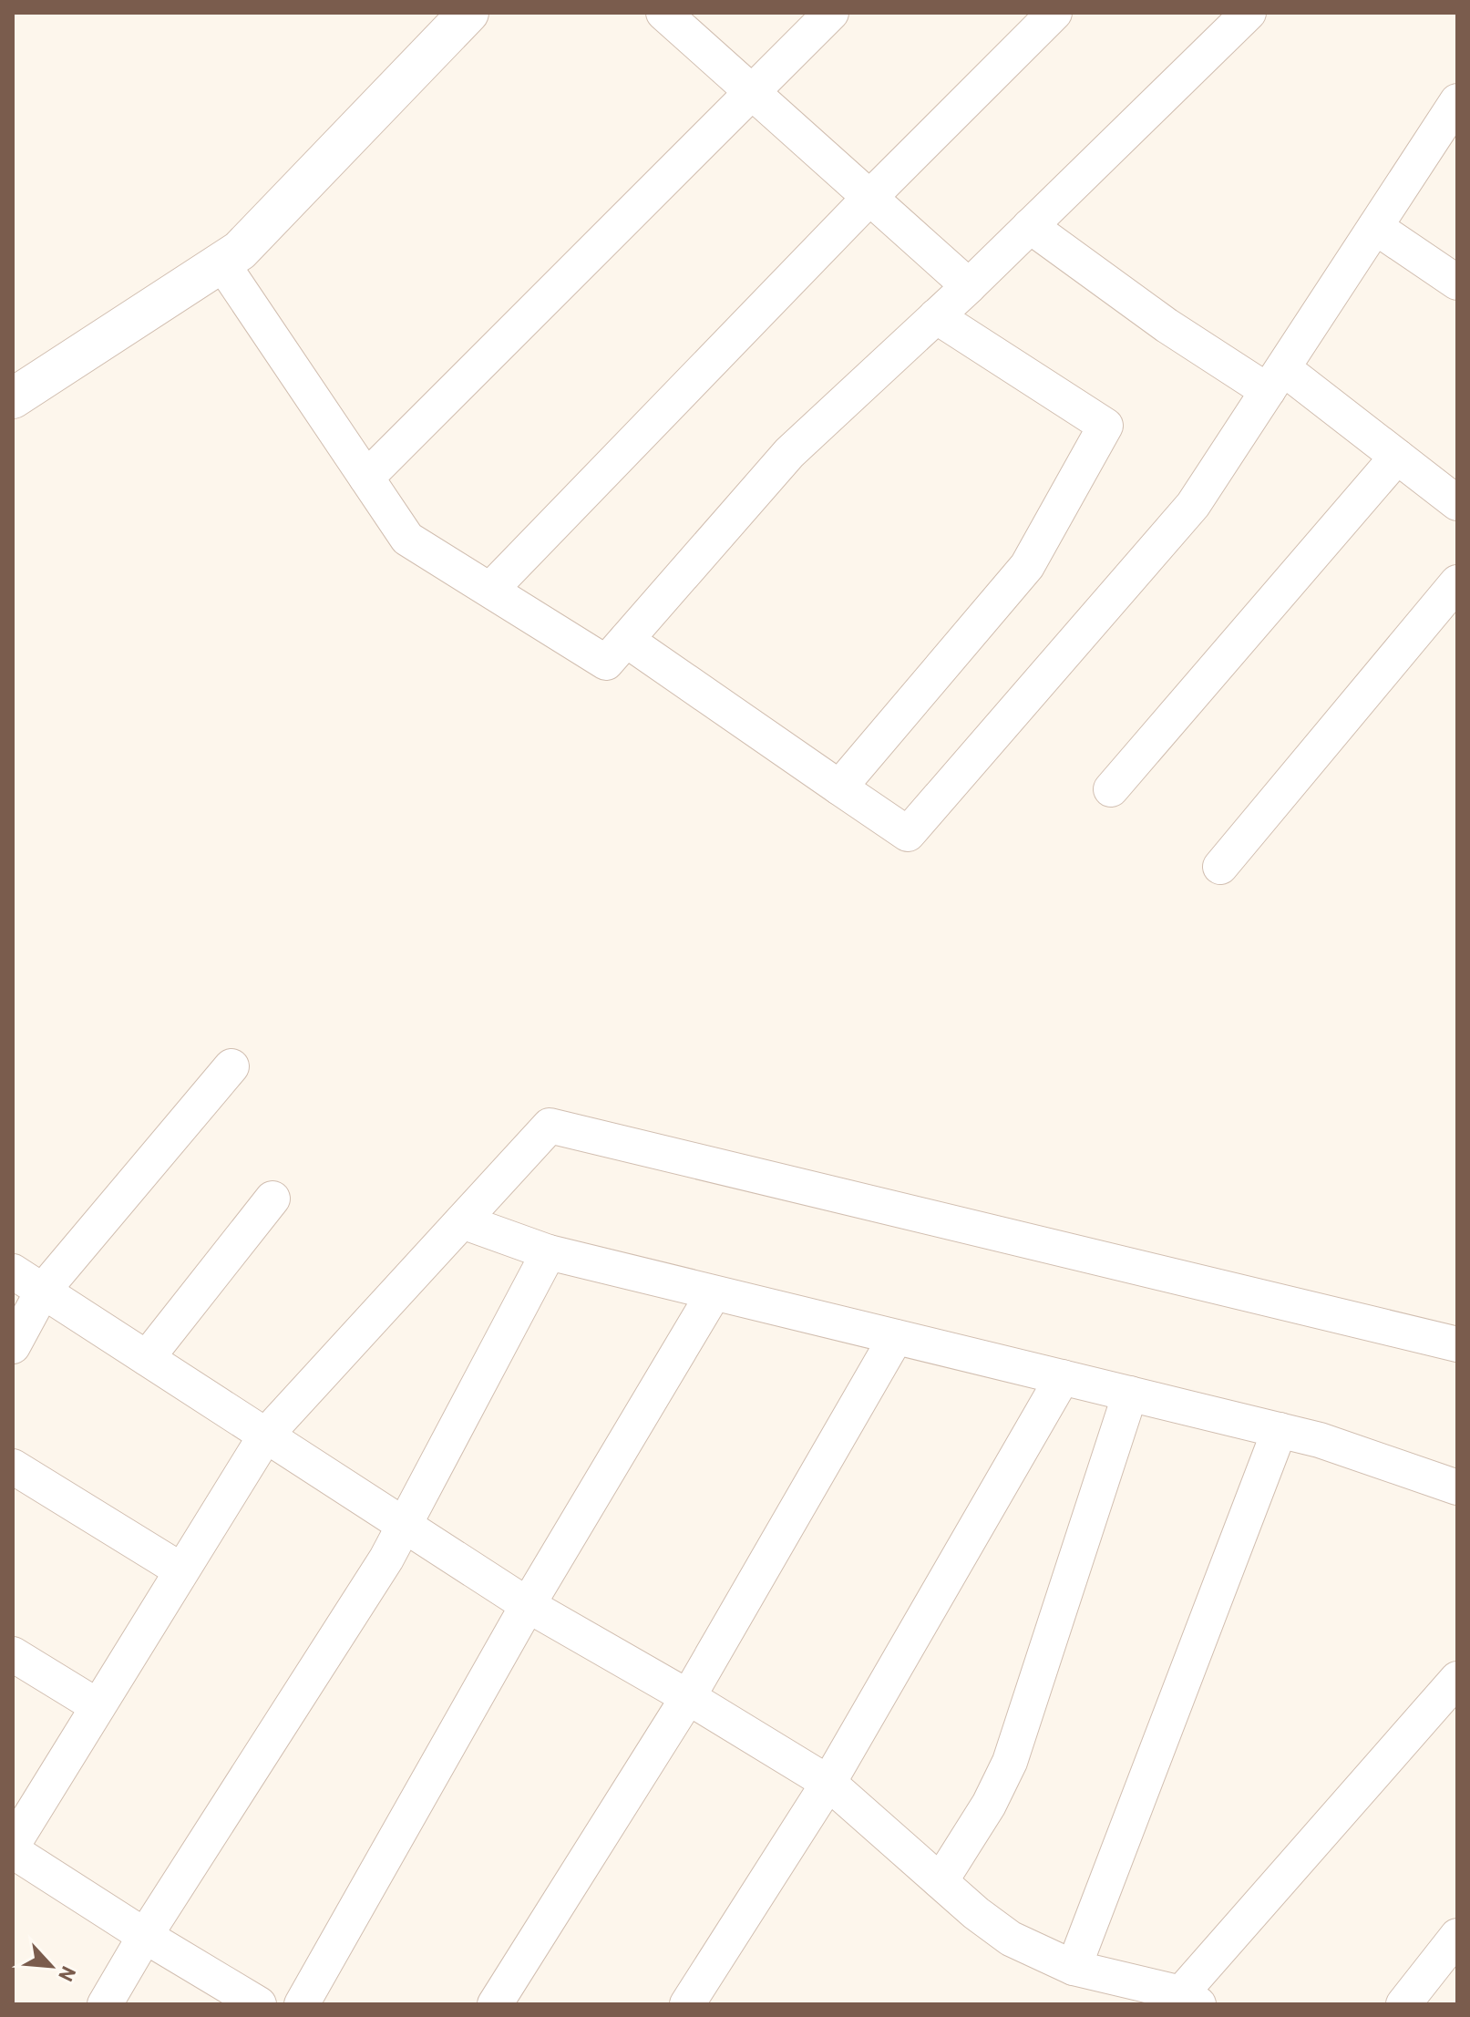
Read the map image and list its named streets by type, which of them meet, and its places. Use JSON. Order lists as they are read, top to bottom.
{
  "north": "bottom right"
}
